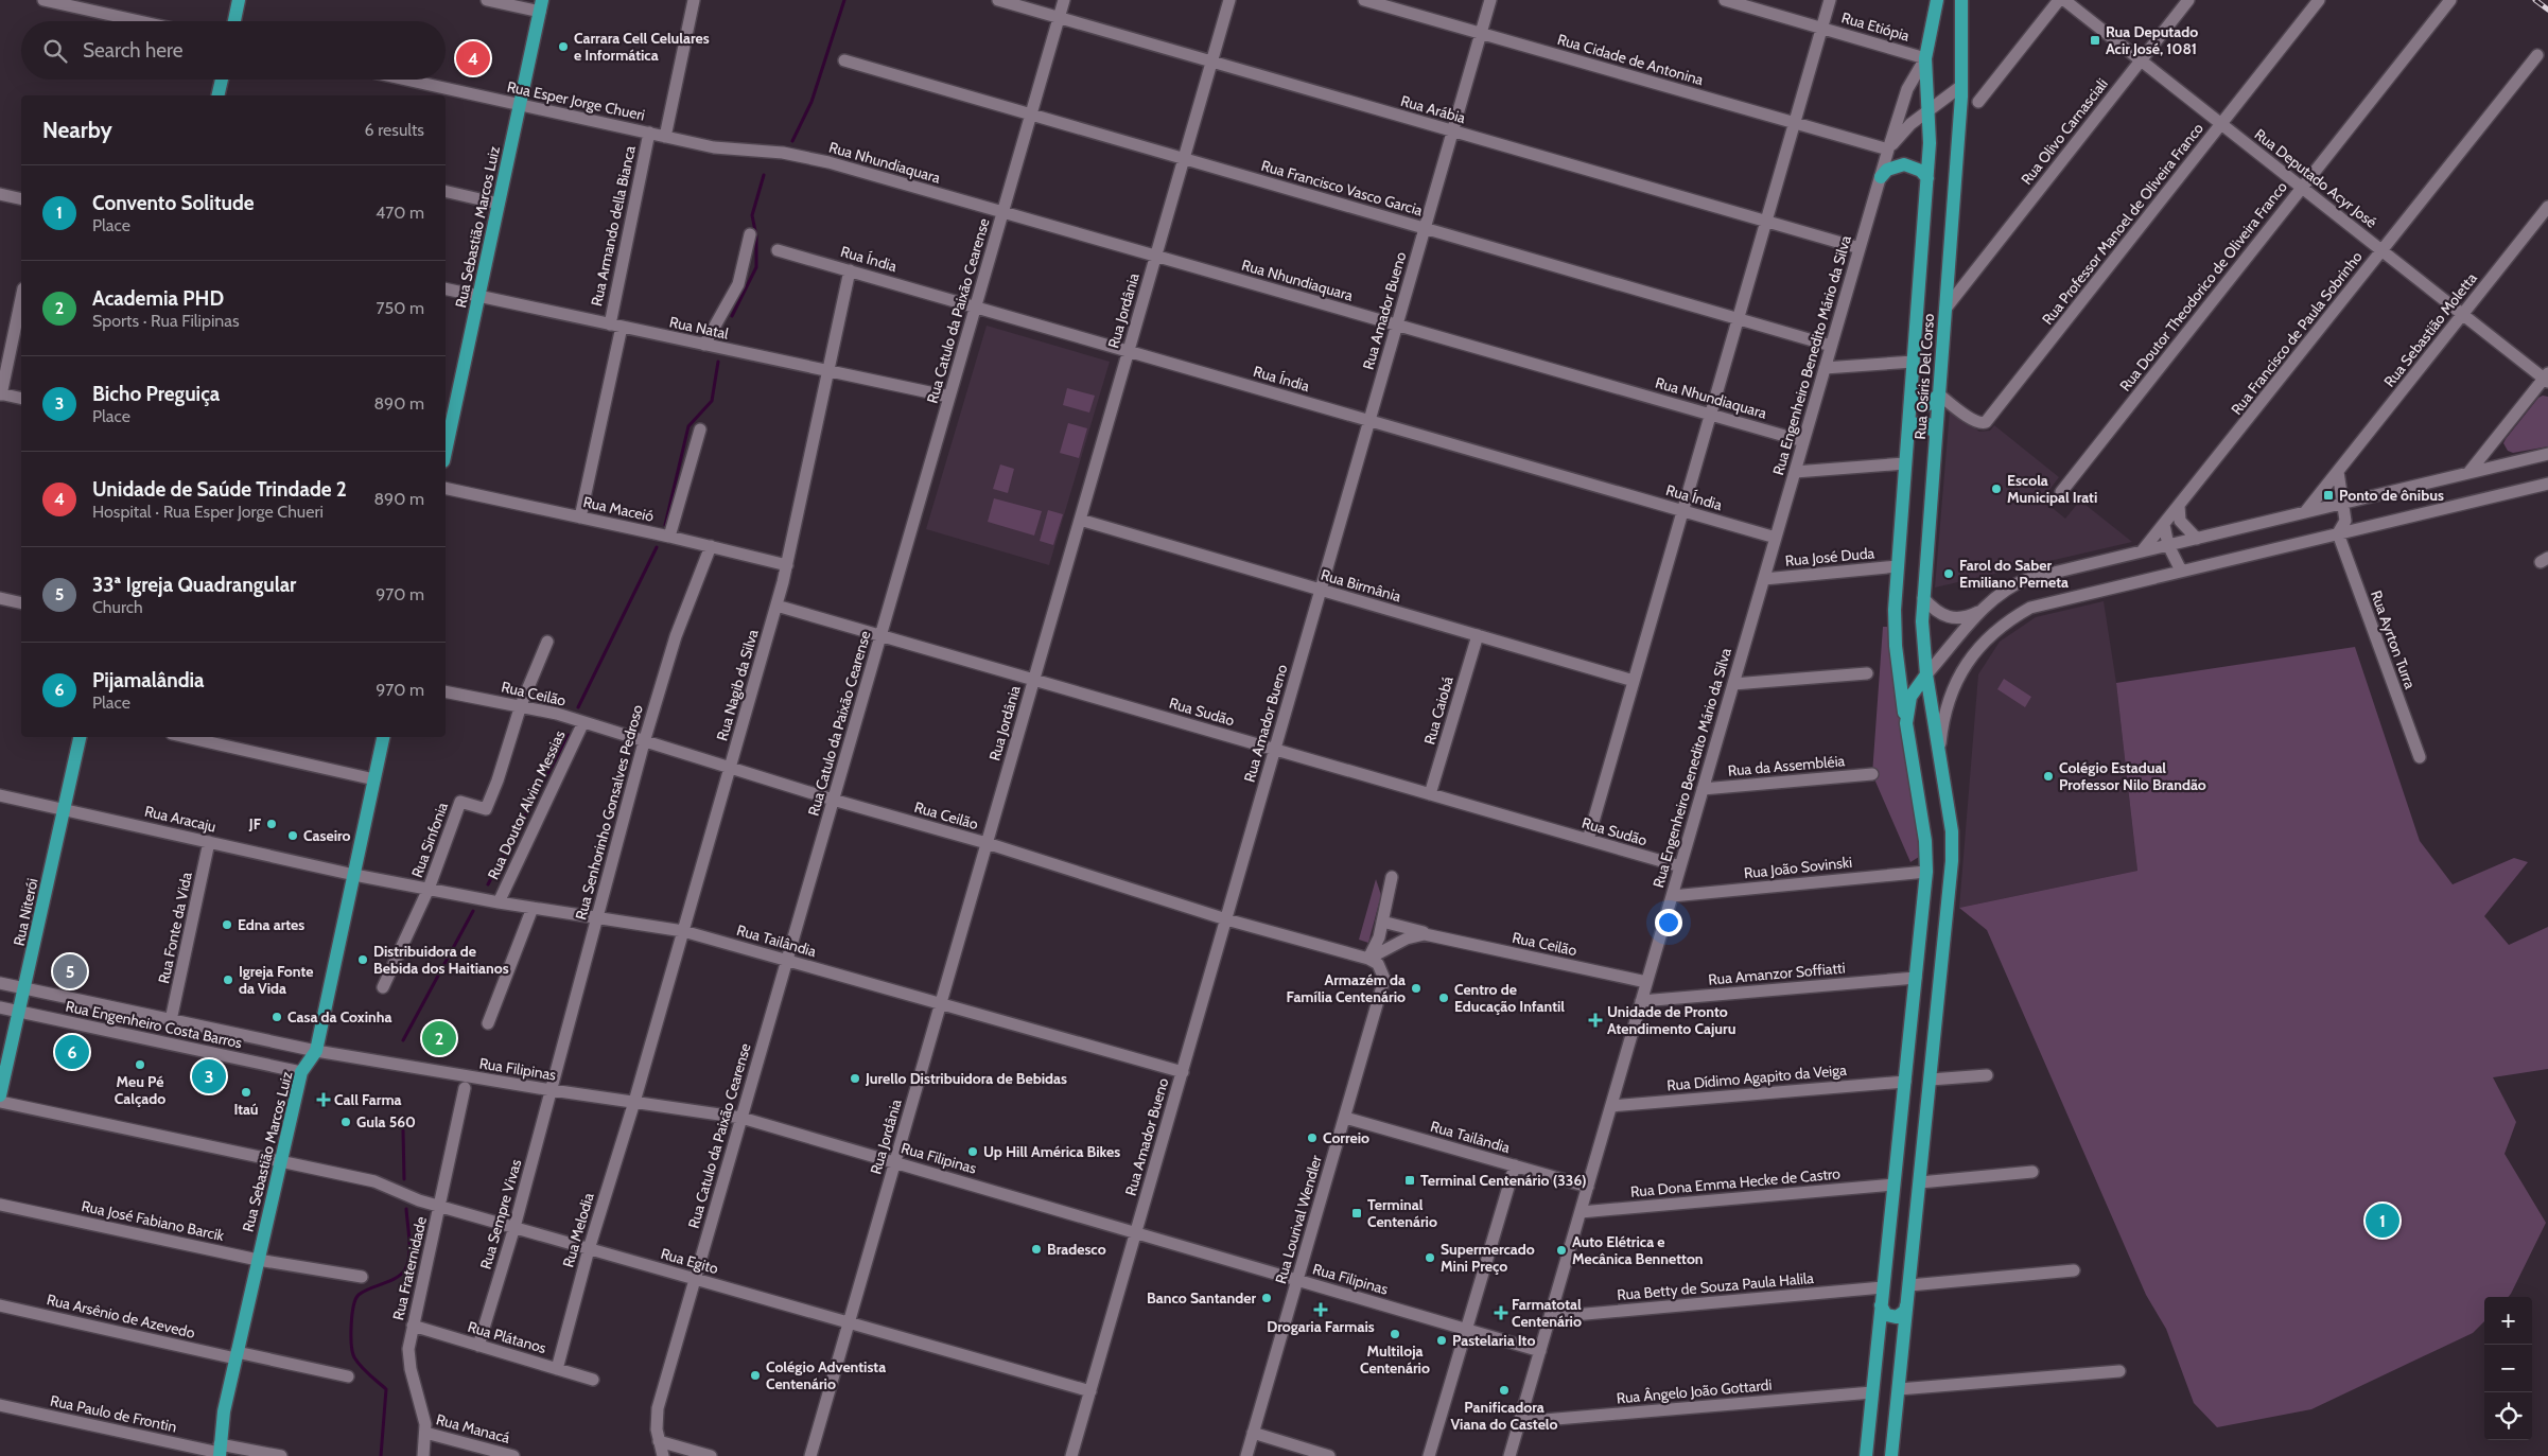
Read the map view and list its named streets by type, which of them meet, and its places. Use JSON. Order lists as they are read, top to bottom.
{
  "streets": {
    "main road": ["Rua Sebastião Marcos Luiz", "Rua Osíris Del Corso", "Rua Niterói"],
    "street": [
      "Rua Etiópia",
      "Rua Cidade de Antonina",
      "Rua Esper Jorge Chueri",
      "Rua Arábia",
      "Rua Olivo Carnasciali",
      "Rua Nhundiaquara",
      "Rua Deputado Acyr José",
      "Rua Francisco Vasco Garcia",
      "Rua Professor Manoel de Oliveira Franco",
      "Rua Armando della Bianca",
      "Rua Índia",
      "Rua Doutor Theodorico de Oliveira Franco",
      "Rua Catulo da Paixão Cearense",
      "Rua Jordânia",
      "Rua Amador Bueno",
      "Rua Natal",
      "Rua Sebastião Moletta",
      "Rua Francisco de Paula Sobrinho",
      "Rua Engenheiro Benedito Mário da Silva",
      "Rua Maceió",
      "Rua José Duda",
      "Rua Birmânia",
      "Rua Ayrton Turra",
      "Rua Nagib da Silva",
      "Rua Ceilão",
      "Rua Caiobá",
      "Rua Sudão",
      "Rua da Assembléia",
      "Rua Doutor Alvim Messias",
      "Rua Senhorinho Gonsalves Pedroso",
      "Rua Aracaju",
      "Rua Sinfonia",
      "Rua João Sovinski",
      "Rua Fonte da Vida",
      "Rua Tailândia",
      "Rua Amanzor Soffiatti",
      "Rua Engenheiro Costa Barros",
      "Rua Filipinas",
      "Rua Dídimo Agapito da Veiga",
      "Rua Dona Emma Hecke de Castro",
      "Rua Sempre Vivas",
      "Rua Lourival Wendler",
      "Rua José Fabiano Barcik",
      "Rua Melodia",
      "Rua Egito",
      "Rua Fraternidade",
      "Rua Betty de Souza Paula Halila",
      "Rua Arsênio de Azevedo",
      "Rua Plátanos",
      "Rua Ângelo João Gottardi",
      "Rua Paulo de Frontin",
      "Rua Manacá"
    ]
  },
  "crossings": [
    ["Rua Etiópia", "Rua Engenheiro Benedito Mário da Silva"],
    ["Rua Etiópia", "Rua Osíris Del Corso"],
    ["Rua Cidade de Antonina", "Rua Amador Bueno"],
    ["Rua Cidade de Antonina", "Rua Engenheiro Benedito Mário da Silva"],
    ["Rua Esper Jorge Chueri", "Rua Nhundiaquara"],
    ["Rua Esper Jorge Chueri", "Rua Armando della Bianca"],
    ["Rua Esper Jorge Chueri", "Rua Sebastião Marcos Luiz"],
    ["Rua Arábia", "Rua Catulo da Paixão Cearense"],
    ["Rua Arábia", "Rua Jordânia"],
    ["Rua Arábia", "Rua Amador Bueno"],
    ["Rua Arábia", "Rua Engenheiro Benedito Mário da Silva"],
    ["Rua Olivo Carnasciali", "Rua Deputado Acyr José"],
    ["Rua Olivo Carnasciali", "Rua Osíris Del Corso"],
    ["Rua Nhundiaquara", "Rua Catulo da Paixão Cearense"],
    ["Rua Nhundiaquara", "Rua Jordânia"],
    ["Rua Nhundiaquara", "Rua Amador Bueno"],
    ["Rua Nhundiaquara", "Rua Engenheiro Benedito Mário da Silva"],
    ["Rua Deputado Acyr José", "Rua Professor Manoel de Oliveira Franco"],
    ["Rua Deputado Acyr José", "Rua Doutor Theodorico de Oliveira Franco"],
    ["Rua Deputado Acyr José", "Rua Sebastião Moletta"],
    ["Rua Deputado Acyr José", "Rua Francisco de Paula Sobrinho"],
    ["Rua Francisco Vasco Garcia", "Rua Catulo da Paixão Cearense"],
    ["Rua Francisco Vasco Garcia", "Rua Jordânia"],
    ["Rua Francisco Vasco Garcia", "Rua Amador Bueno"],
    ["Rua Francisco Vasco Garcia", "Rua Engenheiro Benedito Mário da Silva"],
    ["Rua Professor Manoel de Oliveira Franco", "Rua Osíris Del Corso"],
    ["Rua Armando della Bianca", "Rua Natal"],
    ["Rua Armando della Bianca", "Rua Maceió"],
    ["Rua Sebastião Marcos Luiz", "Rua Natal"],
    ["Rua Sebastião Marcos Luiz", "Rua Aracaju"],
    ["Rua Sebastião Marcos Luiz", "Rua Tailândia"],
    ["Rua Sebastião Marcos Luiz", "Rua Engenheiro Costa Barros"],
    ["Rua Sebastião Marcos Luiz", "Rua Filipinas"],
    ["Rua Sebastião Marcos Luiz", "Rua José Fabiano Barcik"],
    ["Rua Sebastião Marcos Luiz", "Rua Egito"],
    ["Rua Sebastião Marcos Luiz", "Rua Arsênio de Azevedo"],
    ["Rua Sebastião Marcos Luiz", "Rua Paulo de Frontin"],
    ["Rua Índia", "Rua Catulo da Paixão Cearense"],
    ["Rua Índia", "Rua Jordânia"],
    ["Rua Índia", "Rua Amador Bueno"],
    ["Rua Índia", "Rua Engenheiro Benedito Mário da Silva"],
    ["Rua Índia", "Rua Nagib da Silva"],
    ["Rua Catulo da Paixão Cearense", "Rua Natal"],
    ["Rua Catulo da Paixão Cearense", "Rua Ceilão"],
    ["Rua Catulo da Paixão Cearense", "Rua Sudão"],
    ["Rua Catulo da Paixão Cearense", "Rua Tailândia"],
    ["Rua Catulo da Paixão Cearense", "Rua Filipinas"],
    ["Rua Catulo da Paixão Cearense", "Rua Egito"],
    ["Rua Jordânia", "Rua Birmânia"],
    ["Rua Jordânia", "Rua Ceilão"],
    ["Rua Jordânia", "Rua Sudão"],
    ["Rua Jordânia", "Rua Tailândia"],
    ["Rua Jordânia", "Rua Filipinas"],
    ["Rua Jordânia", "Rua Egito"],
    ["Rua Amador Bueno", "Rua Birmânia"],
    ["Rua Amador Bueno", "Rua Ceilão"],
    ["Rua Amador Bueno", "Rua Sudão"],
    ["Rua Amador Bueno", "Rua Tailândia"],
    ["Rua Amador Bueno", "Rua Filipinas"],
    ["Rua Amador Bueno", "Rua Egito"],
    ["Rua Natal", "Rua Nagib da Silva"],
    ["Rua Engenheiro Benedito Mário da Silva", "Rua Osíris Del Corso"],
    ["Rua Engenheiro Benedito Mário da Silva", "Rua José Duda"],
    ["Rua Engenheiro Benedito Mário da Silva", "Rua Ceilão"],
    ["Rua Engenheiro Benedito Mário da Silva", "Rua Sudão"],
    ["Rua Engenheiro Benedito Mário da Silva", "Rua da Assembléia"],
    ["Rua Engenheiro Benedito Mário da Silva", "Rua João Sovinski"],
    ["Rua Engenheiro Benedito Mário da Silva", "Rua Tailândia"],
    ["Rua Engenheiro Benedito Mário da Silva", "Rua Amanzor Soffiatti"],
    ["Rua Engenheiro Benedito Mário da Silva", "Rua Filipinas"],
    ["Rua Engenheiro Benedito Mário da Silva", "Rua Dídimo Agapito da Veiga"],
    ["Rua Engenheiro Benedito Mário da Silva", "Rua Dona Emma Hecke de Castro"],
    ["Rua Engenheiro Benedito Mário da Silva", "Rua Betty de Souza Paula Halila"],
    ["Rua Engenheiro Benedito Mário da Silva", "Rua Ângelo João Gottardi"],
    ["Rua Osíris Del Corso", "Rua José Duda"],
    ["Rua Osíris Del Corso", "Rua João Sovinski"],
    ["Rua Osíris Del Corso", "Rua Amanzor Soffiatti"],
    ["Rua Osíris Del Corso", "Rua Dídimo Agapito da Veiga"],
    ["Rua Osíris Del Corso", "Rua Dona Emma Hecke de Castro"],
    ["Rua Osíris Del Corso", "Rua Betty de Souza Paula Halila"],
    ["Rua Osíris Del Corso", "Rua Ângelo João Gottardi"],
    ["Rua Maceió", "Rua Nagib da Silva"],
    ["Rua Maceió", "Rua Senhorinho Gonsalves Pedroso"],
    ["Rua Birmânia", "Rua Caiobá"],
    ["Rua Nagib da Silva", "Rua Ceilão"],
    ["Rua Nagib da Silva", "Rua Sudão"],
    ["Rua Nagib da Silva", "Rua Tailândia"],
    ["Rua Nagib da Silva", "Rua Filipinas"],
    ["Rua Nagib da Silva", "Rua Melodia"],
    ["Rua Ceilão", "Rua Doutor Alvim Messias"],
    ["Rua Ceilão", "Rua Senhorinho Gonsalves Pedroso"],
    ["Rua Ceilão", "Rua Sinfonia"],
    ["Rua Ceilão", "Rua Lourival Wendler"],
    ["Rua Caiobá", "Rua Sudão"],
    ["Rua Doutor Alvim Messias", "Rua Tailândia"],
    ["Rua Senhorinho Gonsalves Pedroso", "Rua Tailândia"],
    ["Rua Senhorinho Gonsalves Pedroso", "Rua Filipinas"],
    ["Rua Senhorinho Gonsalves Pedroso", "Rua Sempre Vivas"],
    ["Rua Aracaju", "Rua Niterói"],
    ["Rua Aracaju", "Rua Fonte da Vida"],
    ["Rua Aracaju", "Rua Tailândia"],
    ["Rua Sinfonia", "Rua Tailândia"],
    ["Rua Niterói", "Rua Engenheiro Costa Barros"],
    ["Rua Fonte da Vida", "Rua Engenheiro Costa Barros"],
    ["Rua Tailândia", "Rua Lourival Wendler"],
    ["Rua Engenheiro Costa Barros", "Rua Filipinas"],
    ["Rua Filipinas", "Rua Sempre Vivas"],
    ["Rua Filipinas", "Rua Lourival Wendler"],
    ["Rua Filipinas", "Rua Melodia"],
    ["Rua Sempre Vivas", "Rua Egito"],
    ["Rua Sempre Vivas", "Rua Plátanos"],
    ["Rua Melodia", "Rua Egito"],
    ["Rua Melodia", "Rua Plátanos"],
    ["Rua Egito", "Rua Fraternidade"],
    ["Rua Fraternidade", "Rua Plátanos"],
    ["Rua Fraternidade", "Rua Manacá"]
  ],
  "places": {
    "transit": [
      "Rua Deputado Acir José, 1081",
      "Ponto de ônibus",
      "Terminal Centenário (336)",
      "Terminal Centenário"
    ],
    "other": [
      "Carrara Cell Celulares e Informática",
      "Escola Municipal Irati",
      "Farol do Saber Emiliano Perneta",
      "Colégio Estadual Professor Nilo Brandão",
      "JF",
      "Caseiro",
      "Edna artes",
      "Distribuidora de Bebida dos Haitianos",
      "Igreja Fonte da Vida",
      "Armazém da Família Centenário",
      "Centro de Educação Infantil",
      "Casa da Coxinha",
      "Meu Pé Calçado",
      "Jurello Distribuidora de Bebidas",
      "Itaú",
      "Gula 560",
      "Correio",
      "Up Hill América Bikes",
      "Bradesco",
      "Auto Elétrica e Mecânica Bennetton",
      "Supermercado Mini Preço",
      "Banco Santander",
      "Multiloja Centenário",
      "Pastelaria Ito",
      "Colégio Adventista Centenário",
      "Panificadora Viana do Castelo"
    ],
    "health": [
      "Unidade de Pronto Atendimento Cajuru",
      "Call Farma",
      "Drogaria Farmais",
      "Farmatotal Centenário"
    ]
  },
  "page": {
    "search": "Search here",
    "pins": [
      "4",
      "5",
      "2",
      "6",
      "3",
      "1"
    ],
    "heading": ["Nearby", "6 results"],
    "list": [
      {
        "mark": "1",
        "name": "Convento Solitude",
        "note": "Place",
        "value": "470 m"
      },
      {
        "mark": "2",
        "name": "Academia PHD",
        "note": "Sports · Rua Filipinas",
        "value": "750 m"
      },
      {
        "mark": "3",
        "name": "Bicho Preguiça",
        "note": "Place",
        "value": "890 m"
      },
      {
        "mark": "4",
        "name": "Unidade de Saúde Trindade 2",
        "note": "Hospital · Rua Esper Jorge Chueri",
        "value": "890 m"
      },
      {
        "mark": "5",
        "name": "33ª Igreja Quadrangular",
        "note": "Church",
        "value": "970 m"
      },
      {
        "mark": "6",
        "name": "Pijamalândia",
        "note": "Place",
        "value": "970 m"
      }
    ],
    "map_buttons": ["+", "−"]
  }
}
